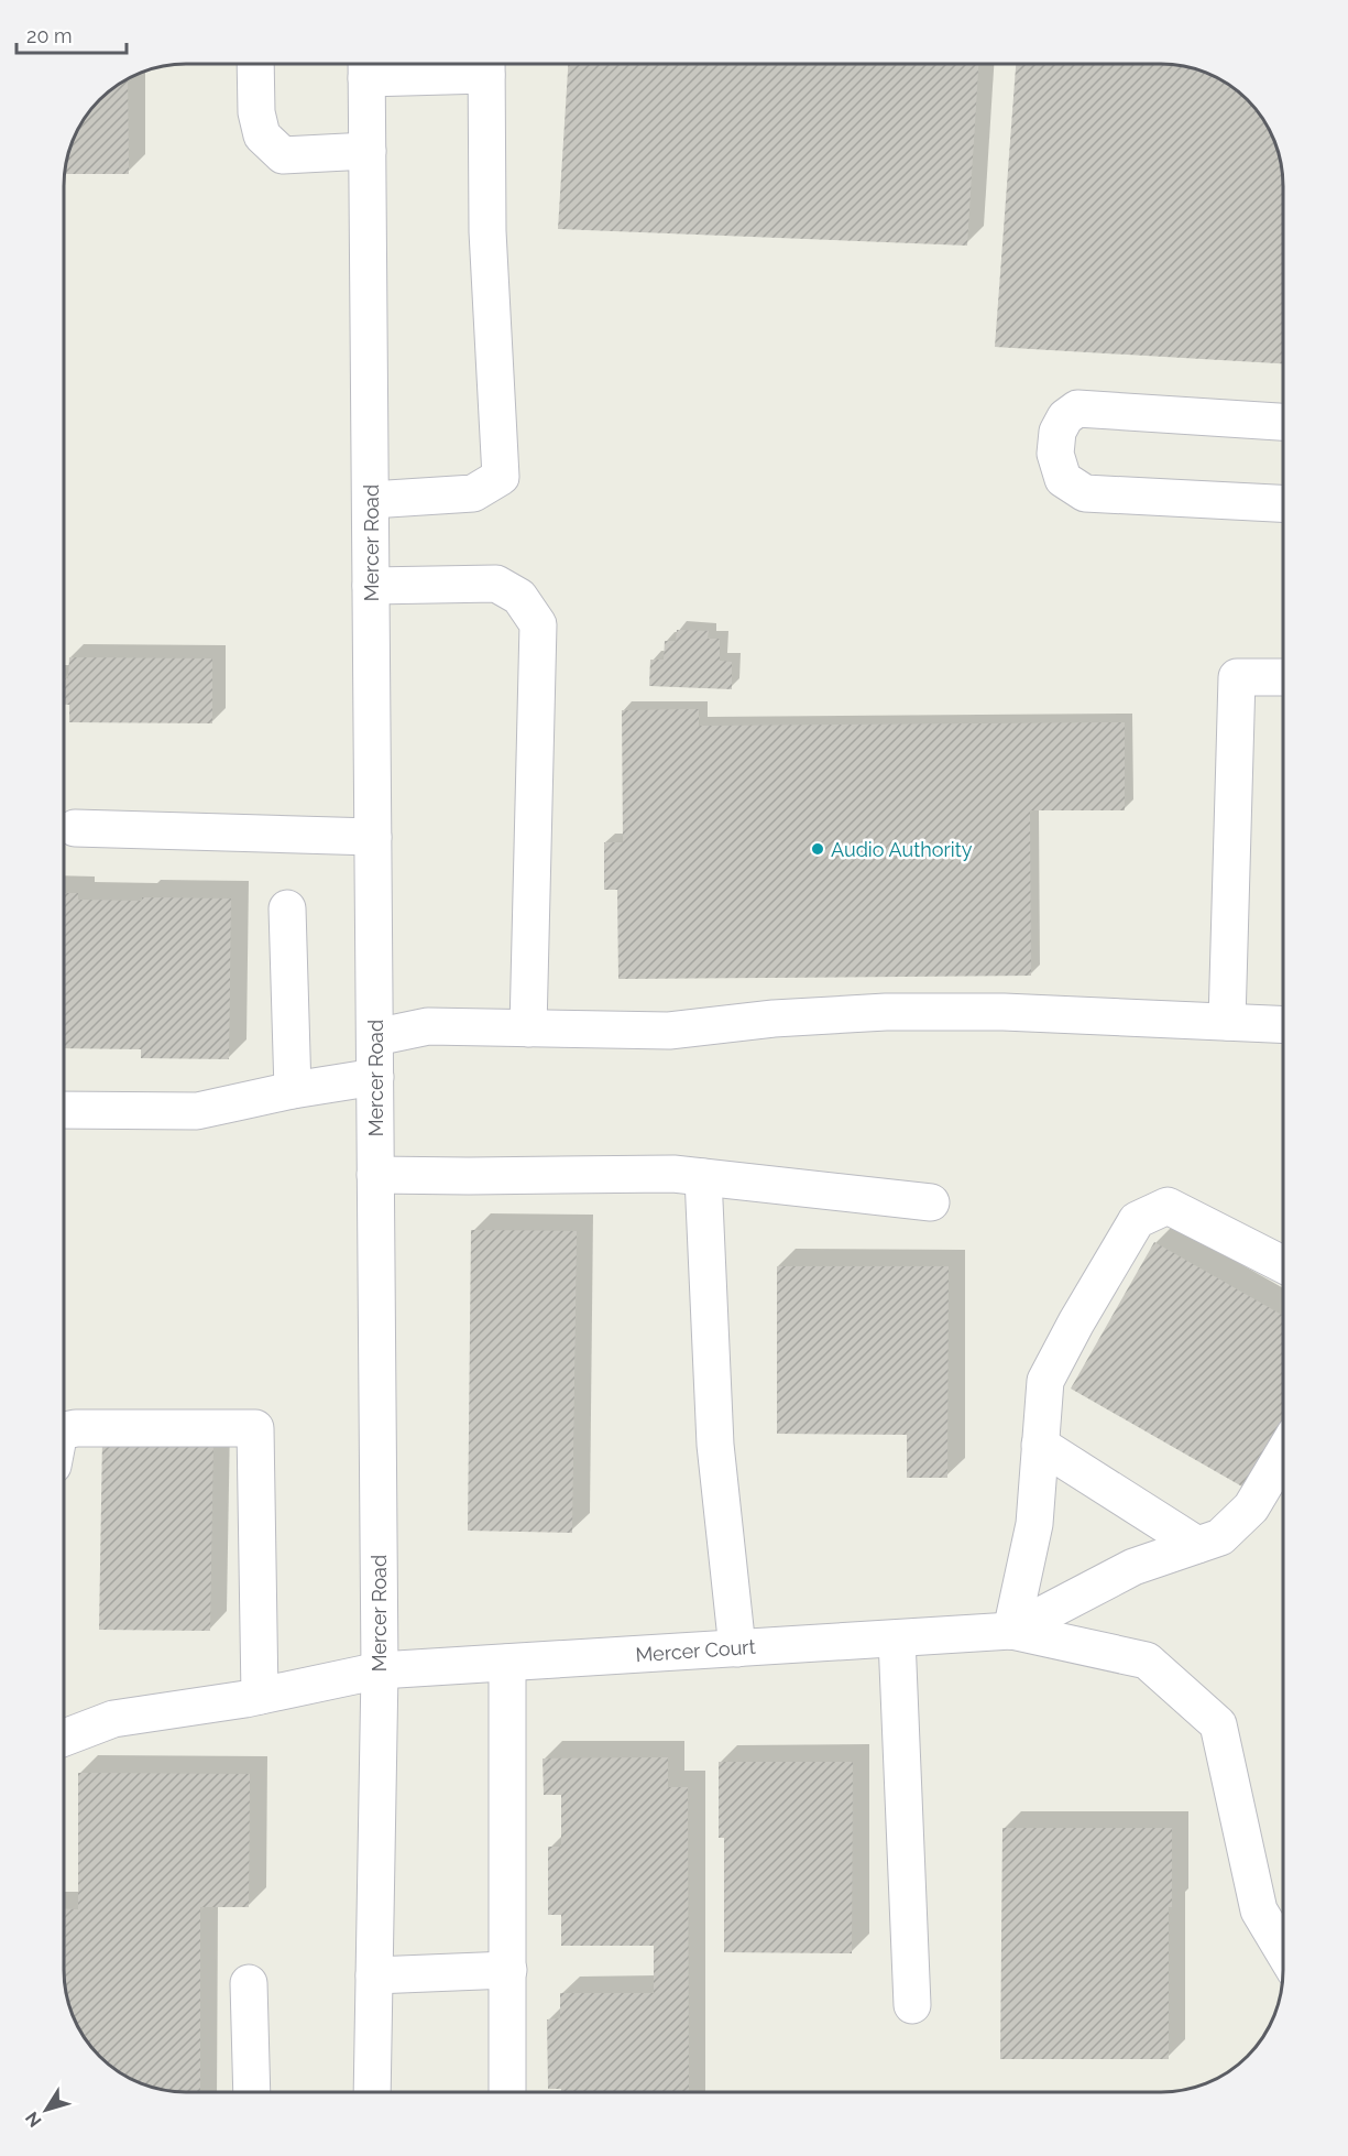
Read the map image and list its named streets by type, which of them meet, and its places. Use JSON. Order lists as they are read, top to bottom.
{
  "streets": {
    "street": ["Mercer Road", "Mercer Court"]
  },
  "crossings": [
    ["Mercer Road", "Mercer Court"]
  ],
  "places": ["Audio Authority"],
  "scale_bar": "20 m",
  "north": "bottom left"
}
